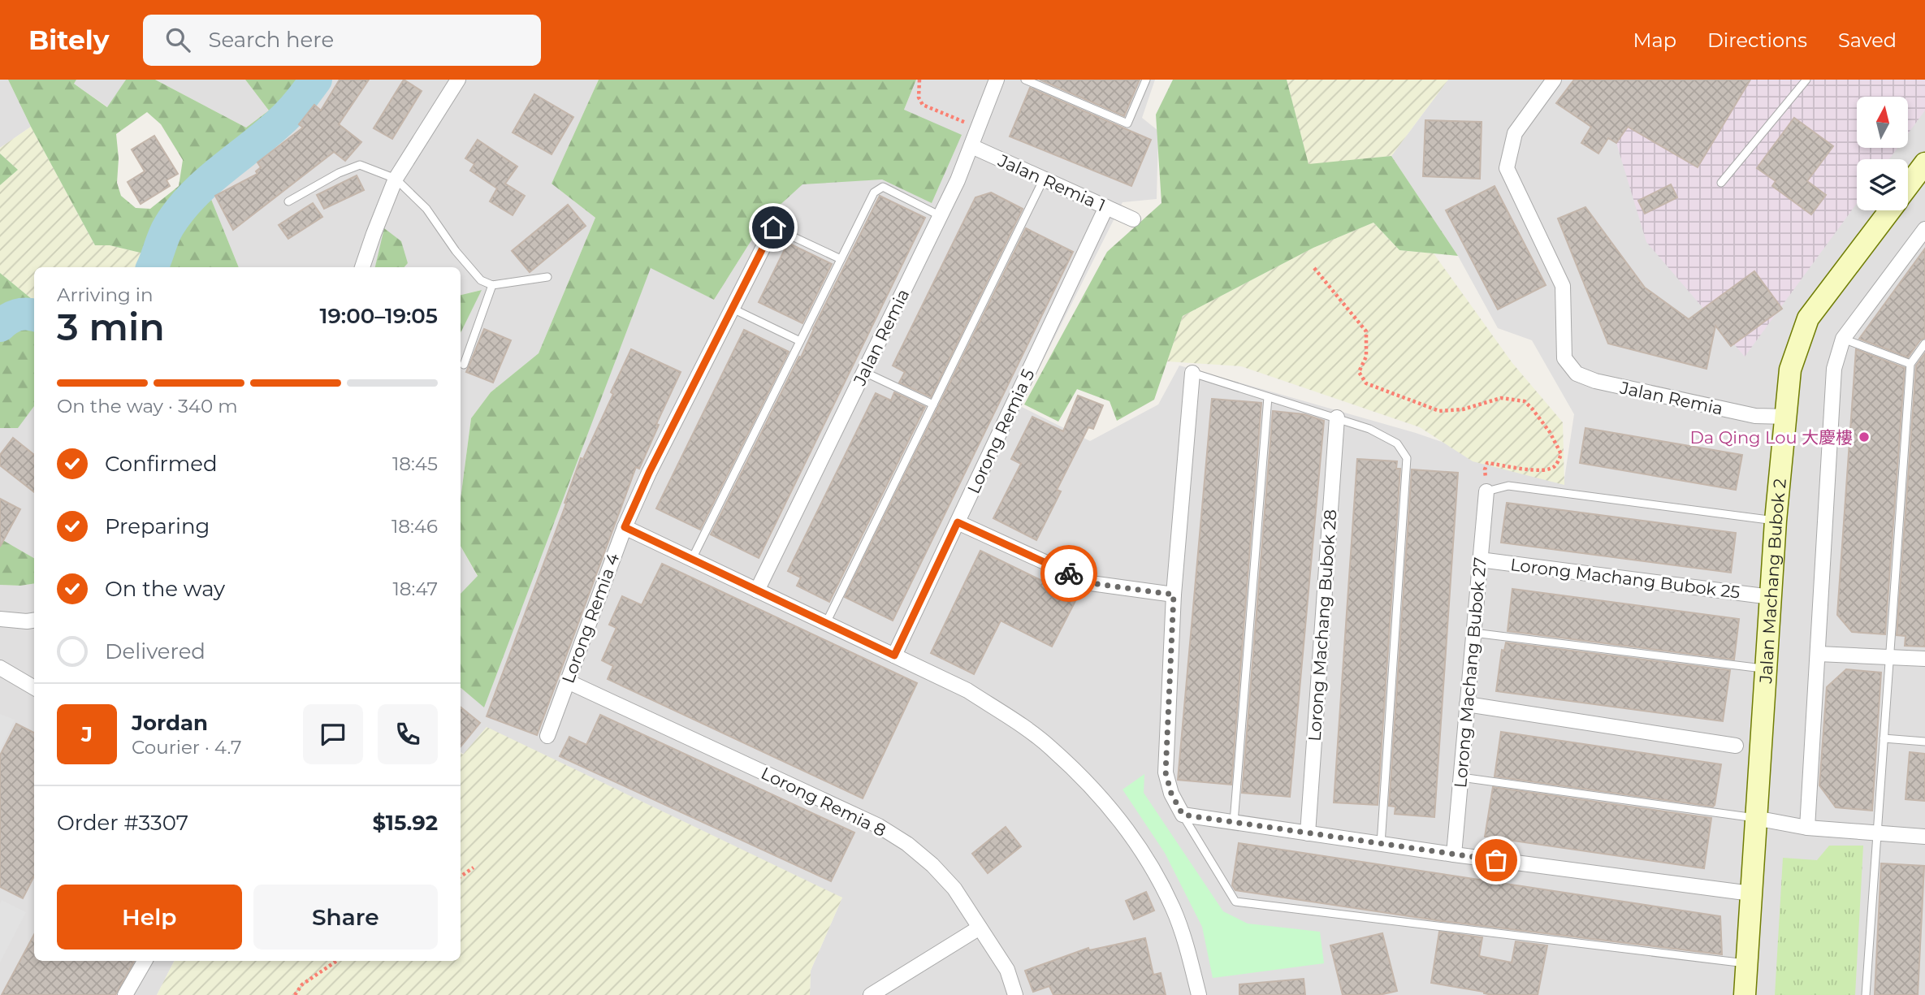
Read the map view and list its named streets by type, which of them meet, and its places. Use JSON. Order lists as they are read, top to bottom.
{
  "streets": {
    "street": [
      "Jalan Remia 1",
      "Jalan Remia",
      "Lorong Remia 5",
      "Lorong Machang Bubok 25",
      "Jalan Machang Bubok 2",
      "Lorong Remia 4",
      "Lorong Machang Bubok 28",
      "Lorong Machang Bubok 27",
      "Lorong Remia 8"
    ]
  },
  "crossings": [
    ["Jalan Remia 1", "Jalan Remia"],
    ["Jalan Remia 1", "Lorong Remia 5"],
    ["Jalan Remia", "Jalan Machang Bubok 2"],
    ["Lorong Machang Bubok 25", "Jalan Machang Bubok 2"],
    ["Lorong Machang Bubok 25", "Lorong Machang Bubok 27"],
    ["Lorong Remia 4", "Lorong Remia 8"]
  ],
  "places": ["Da Qing Lou 大慶樓"],
  "north": "top",
  "page": {
    "header": "Bitely",
    "search": "Search here",
    "nav": ["Map", "Directions", "Saved"],
    "heading": ["3 min", "Arriving in", "19:00–19:05"],
    "panel": [
      "Jordan",
      "Courier · 4.7",
      "Order #3307",
      "$15.92"
    ],
    "bar": "On the way · 340 m",
    "list": [
      ["Confirmed", "18:45"],
      ["Preparing", "18:46"],
      ["On the way", "18:47"],
      "Delivered"
    ],
    "round": "J",
    "buttons": ["Help", "Share"]
  }
}
